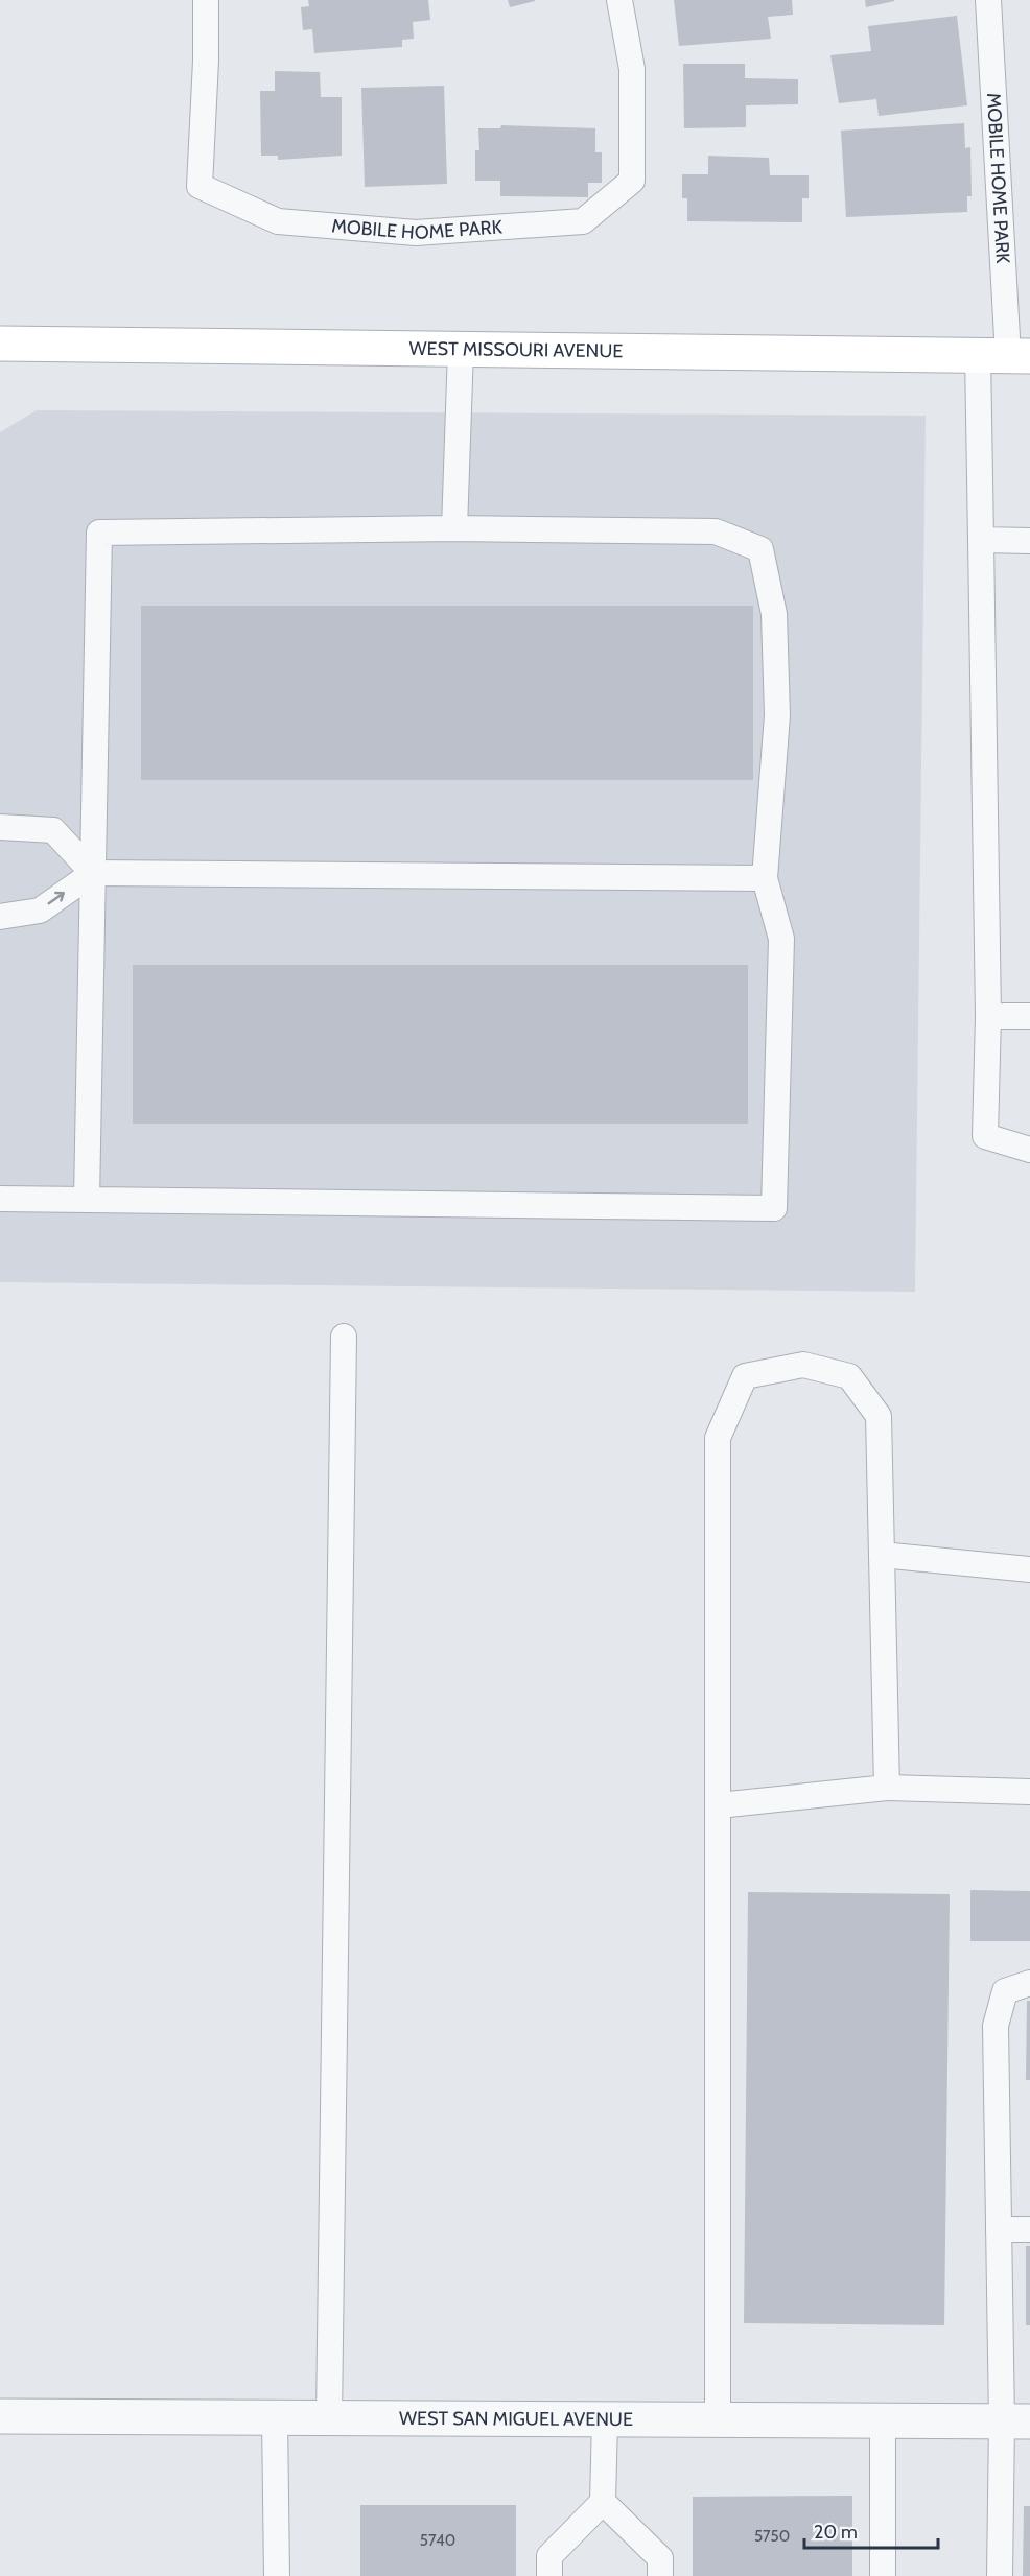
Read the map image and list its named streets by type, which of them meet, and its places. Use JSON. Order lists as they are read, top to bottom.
{
  "streets": {
    "street": ["WEST MISSOURI AVENUE", "WEST SAN MIGUEL AVENUE"],
    "lane": ["MOBILE HOME PARK"]
  },
  "crossings": [
    ["MOBILE HOME PARK", "WEST MISSOURI AVENUE"]
  ],
  "house_numbers": ["5750", "5740"],
  "scale_bar": "20 m"
}
